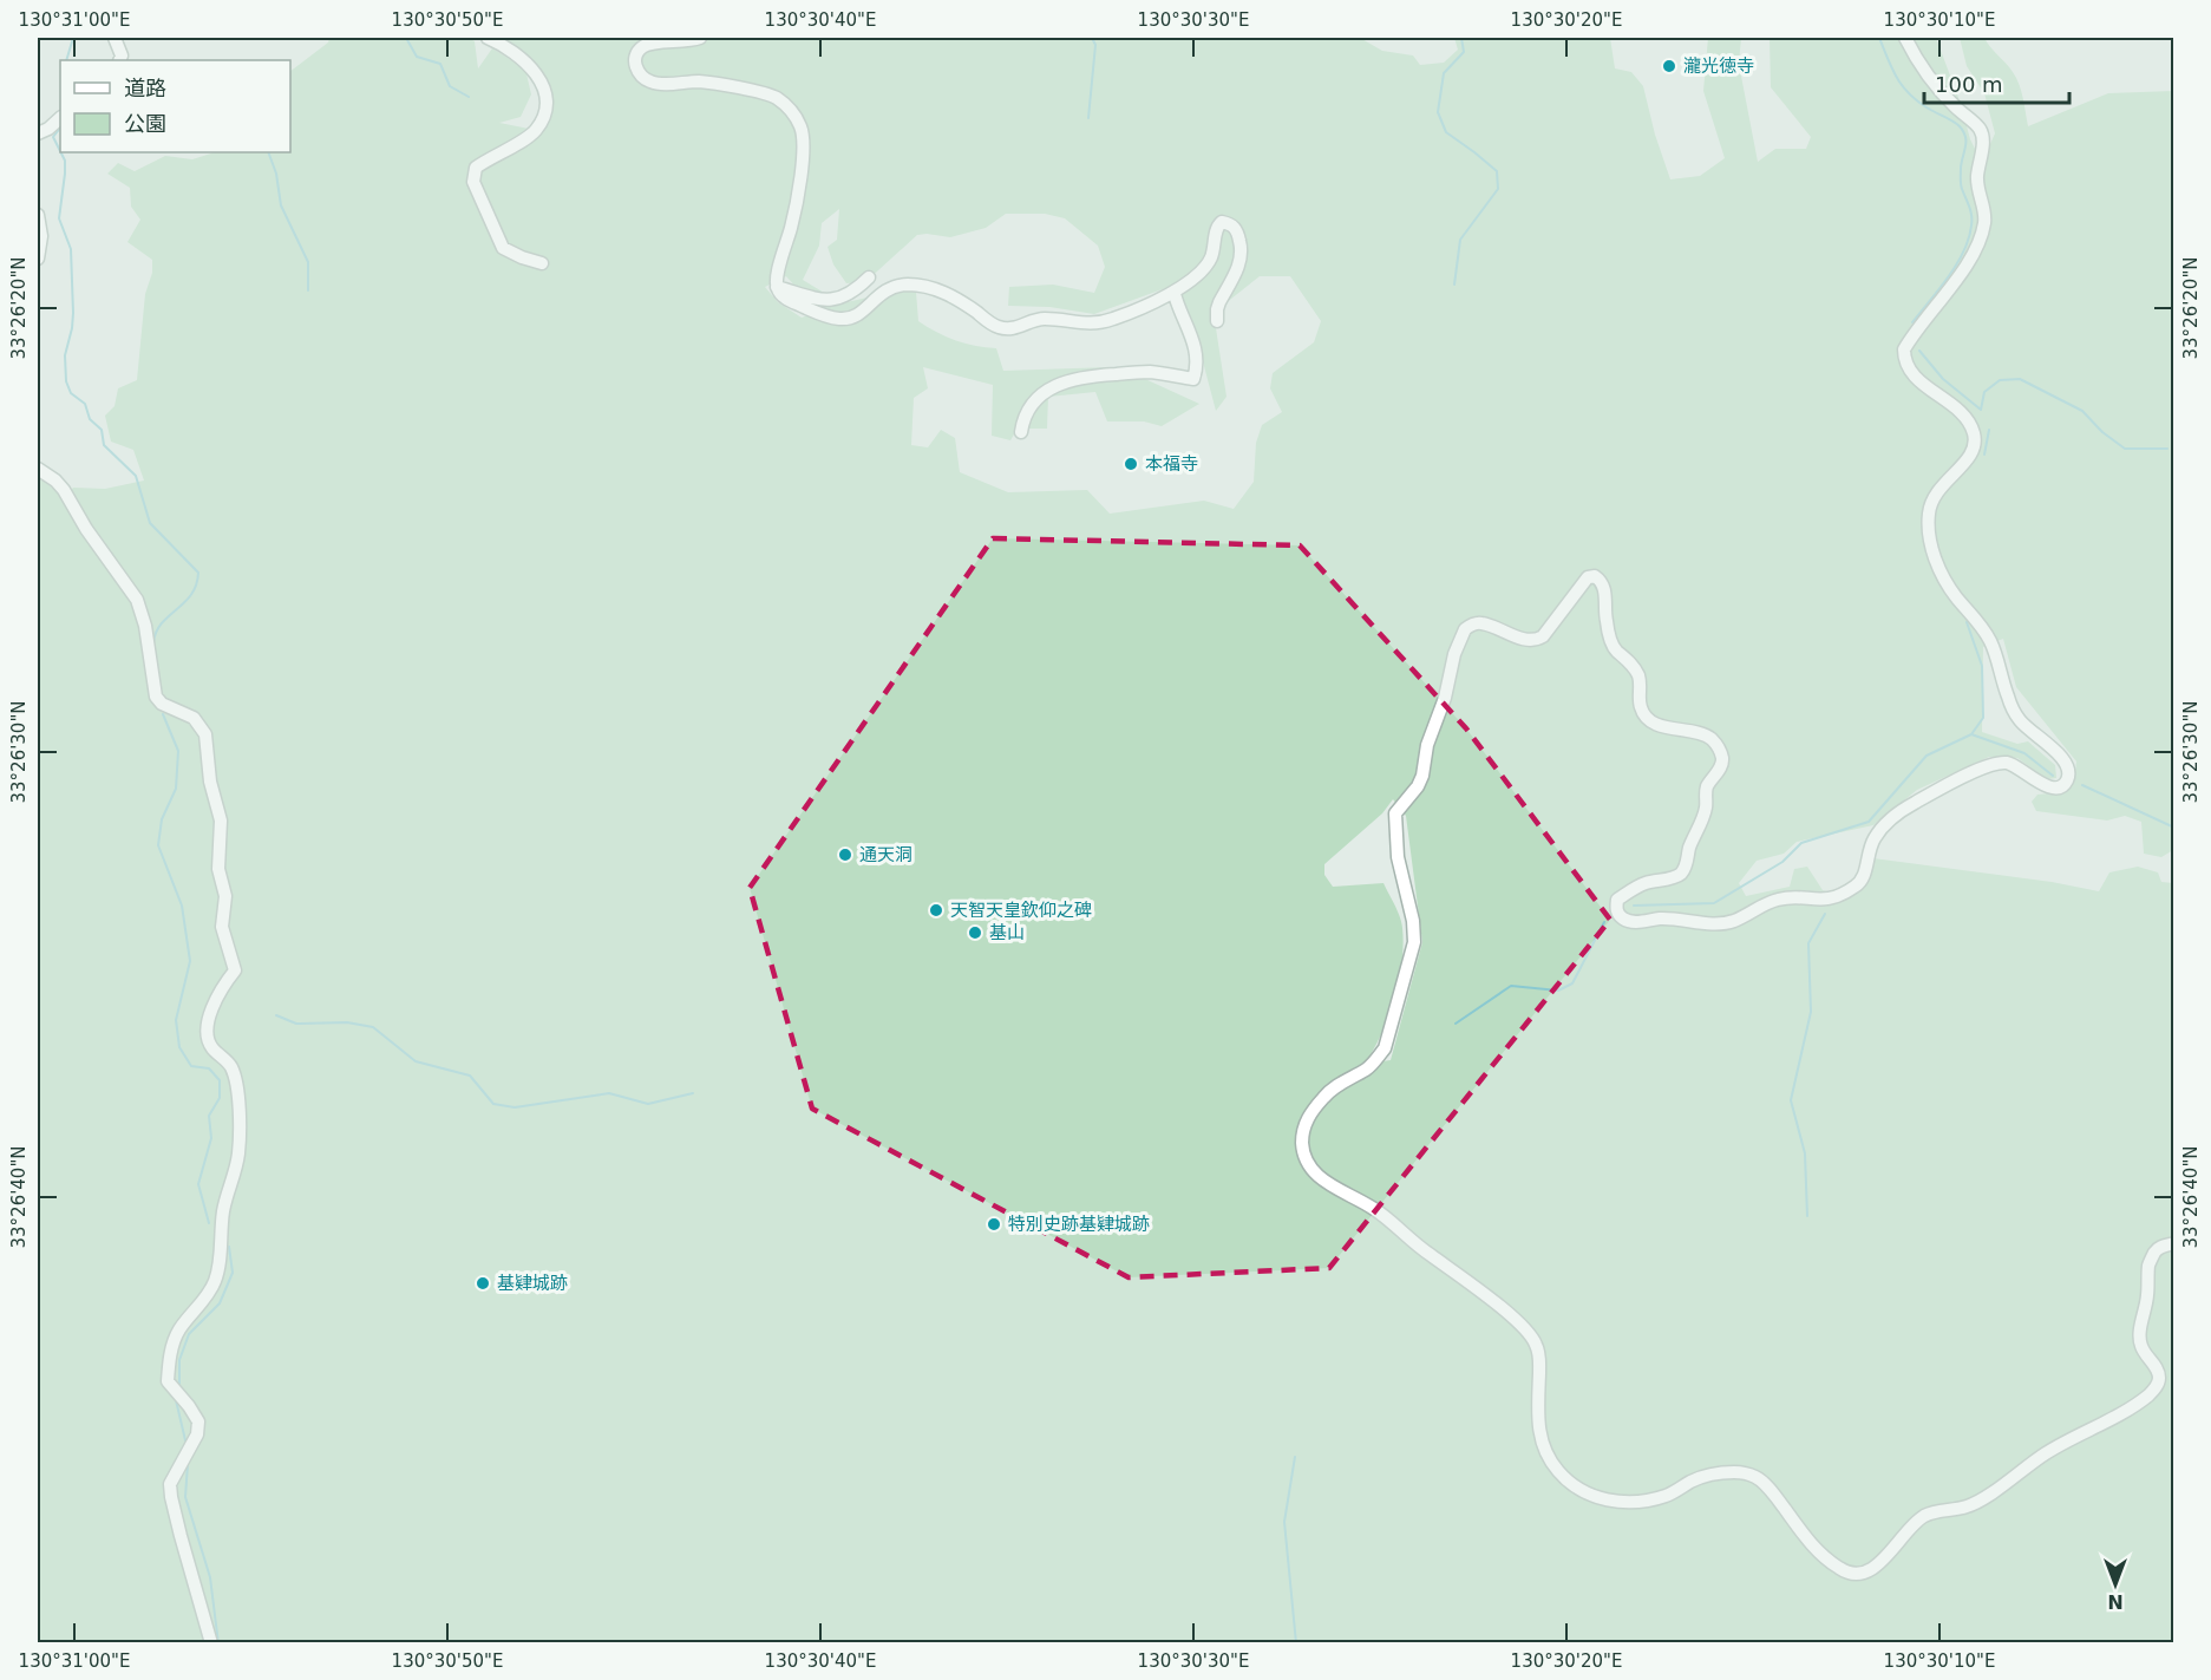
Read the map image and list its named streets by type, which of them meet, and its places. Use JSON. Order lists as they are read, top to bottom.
{
  "places": [
    "瀧光徳寺",
    "本福寺",
    "通天洞",
    "天智天皇欽仰之碑",
    "基山",
    "特別史跡基肄城跡",
    "基肄城跡"
  ],
  "legend": ["道路", "公園"],
  "scale_bar": "100 m",
  "north": "bottom",
  "coordinates": [
    "130°31'00\"E",
    "130°30'50\"E",
    "130°30'40\"E",
    "130°30'30\"E",
    "130°30'20\"E",
    "130°30'10\"E",
    "33°26'20\"N",
    "33°26'30\"N",
    "33°26'40\"N"
  ]
}
